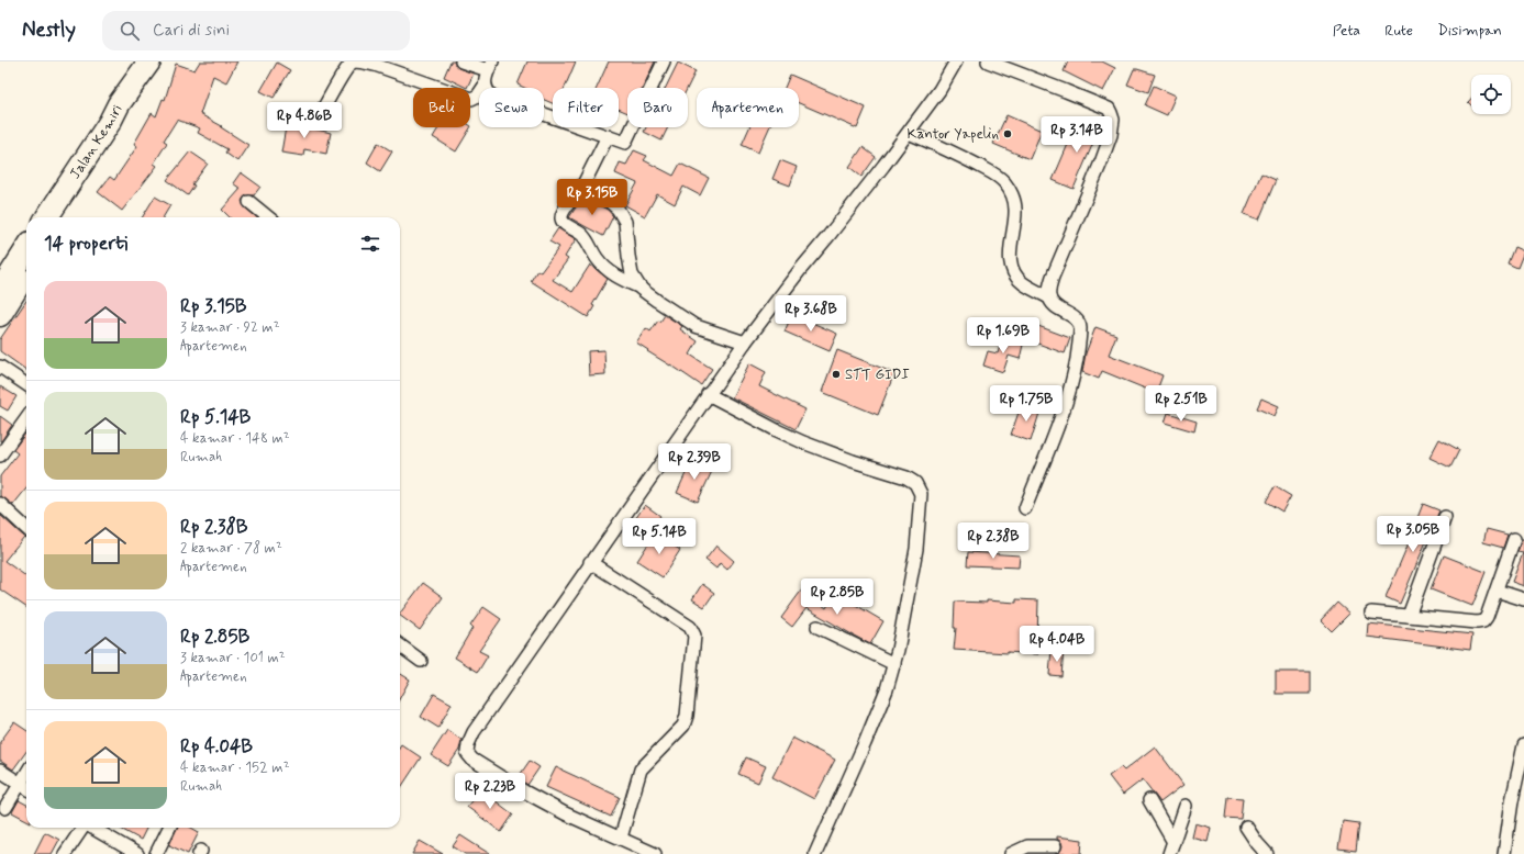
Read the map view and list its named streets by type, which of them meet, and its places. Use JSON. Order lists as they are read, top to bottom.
{
  "streets": {
    "highway": ["Jalan Kemiri"]
  },
  "places": ["Kantor Yapelin", "STT GIDI"],
  "page": {
    "header": "Nestly",
    "search": "Cari di sini",
    "nav": ["Peta", "Rute", "Disimpan"],
    "chip": [
      "Beli",
      "Sewa",
      "Filter",
      "Baru",
      "Apartemen"
    ],
    "price": [
      "Rp 4.86B",
      "Rp 3.14B",
      "Rp 3.15B",
      "Rp 3.68B",
      "Rp 1.69B",
      "Rp 1.75B",
      "Rp 2.51B",
      "Rp 2.39B",
      "Rp 3.05B",
      "Rp 5.14B",
      "Rp 2.38B",
      "Rp 2.85B",
      "Rp 4.04B",
      "Rp 2.23B"
    ],
    "heading": "14 properti",
    "list": [
      {
        "name": "Rp 3.15B",
        "note": "3 kamar · 92 m² · Apartemen"
      },
      {
        "name": "Rp 5.14B",
        "note": "4 kamar · 148 m² · Rumah"
      },
      {
        "name": "Rp 2.38B",
        "note": "2 kamar · 78 m² · Apartemen"
      },
      {
        "name": "Rp 2.85B",
        "note": "3 kamar · 101 m² · Apartemen"
      },
      {
        "name": "Rp 4.04B",
        "note": "4 kamar · 152 m² · Rumah"
      }
    ]
  }
}
